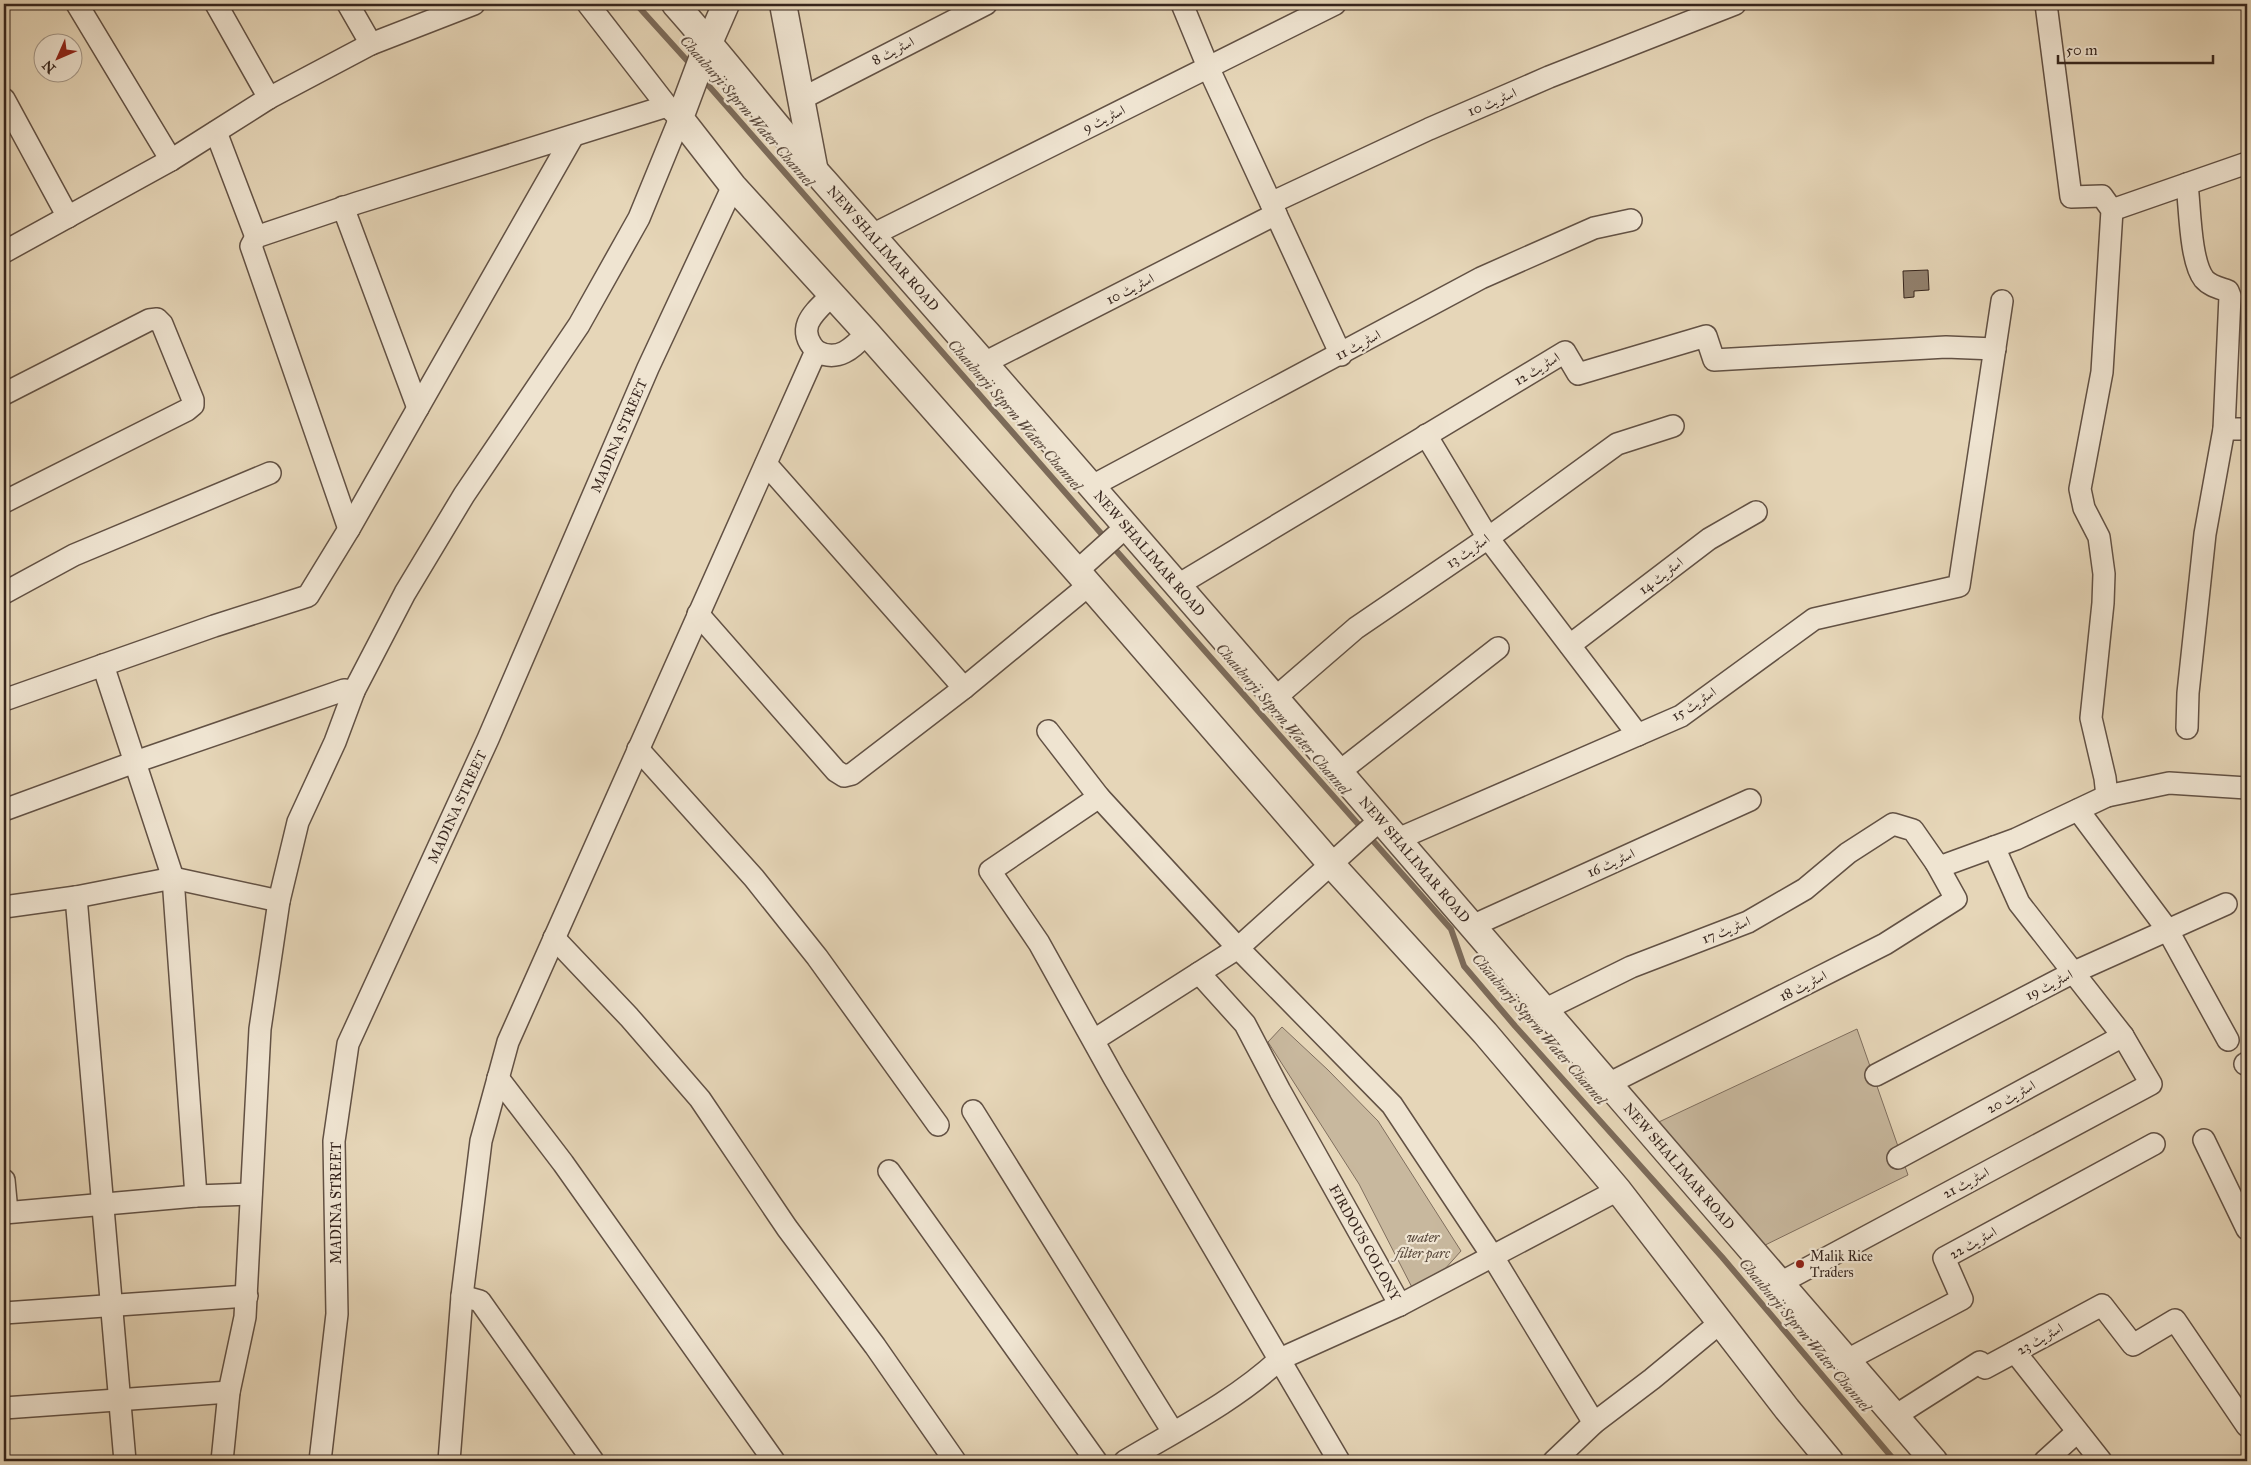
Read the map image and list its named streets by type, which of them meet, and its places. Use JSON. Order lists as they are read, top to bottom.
{
  "streets": {
    "street": [
      "اسٹریٹ 8",
      "اسٹریٹ 10",
      "اسٹریٹ 9",
      "NEW SHALIMAR ROAD",
      "اسٹریٹ 11",
      "اسٹریٹ 12",
      "MADINA STREET",
      "اسٹریٹ 13",
      "اسٹریٹ 14",
      "اسٹریٹ 15",
      "اسٹریٹ 16",
      "اسٹریٹ 17",
      "اسٹریٹ 19",
      "اسٹریٹ 18",
      "اسٹریٹ 20",
      "اسٹریٹ 21",
      "FIRDOUS COLONY",
      "اسٹریٹ 22",
      "اسٹریٹ 23"
    ]
  },
  "crossings": [
    ["اسٹریٹ 10", "NEW SHALIMAR ROAD"],
    ["اسٹریٹ 9", "NEW SHALIMAR ROAD"],
    ["NEW SHALIMAR ROAD", "اسٹریٹ 11"],
    ["NEW SHALIMAR ROAD", "اسٹریٹ 12"],
    ["NEW SHALIMAR ROAD", "اسٹریٹ 13"],
    ["NEW SHALIMAR ROAD", "اسٹریٹ 15"],
    ["NEW SHALIMAR ROAD", "اسٹریٹ 16"],
    ["NEW SHALIMAR ROAD", "اسٹریٹ 17"],
    ["NEW SHALIMAR ROAD", "اسٹریٹ 18"],
    ["NEW SHALIMAR ROAD", "اسٹریٹ 21"],
    ["NEW SHALIMAR ROAD", "اسٹریٹ 22"],
    ["NEW SHALIMAR ROAD", "اسٹریٹ 23"],
    ["اسٹریٹ 12", "اسٹریٹ 15"],
    ["اسٹریٹ 17", "اسٹریٹ 18"],
    ["اسٹریٹ 20", "اسٹریٹ 21"]
  ],
  "water": ["Chauburji Stprm Water Channel"],
  "parks": ["water filter parc"],
  "places": ["Malik Rice Traders"],
  "scale_bar": "50 m",
  "north": "bottom left"
}
